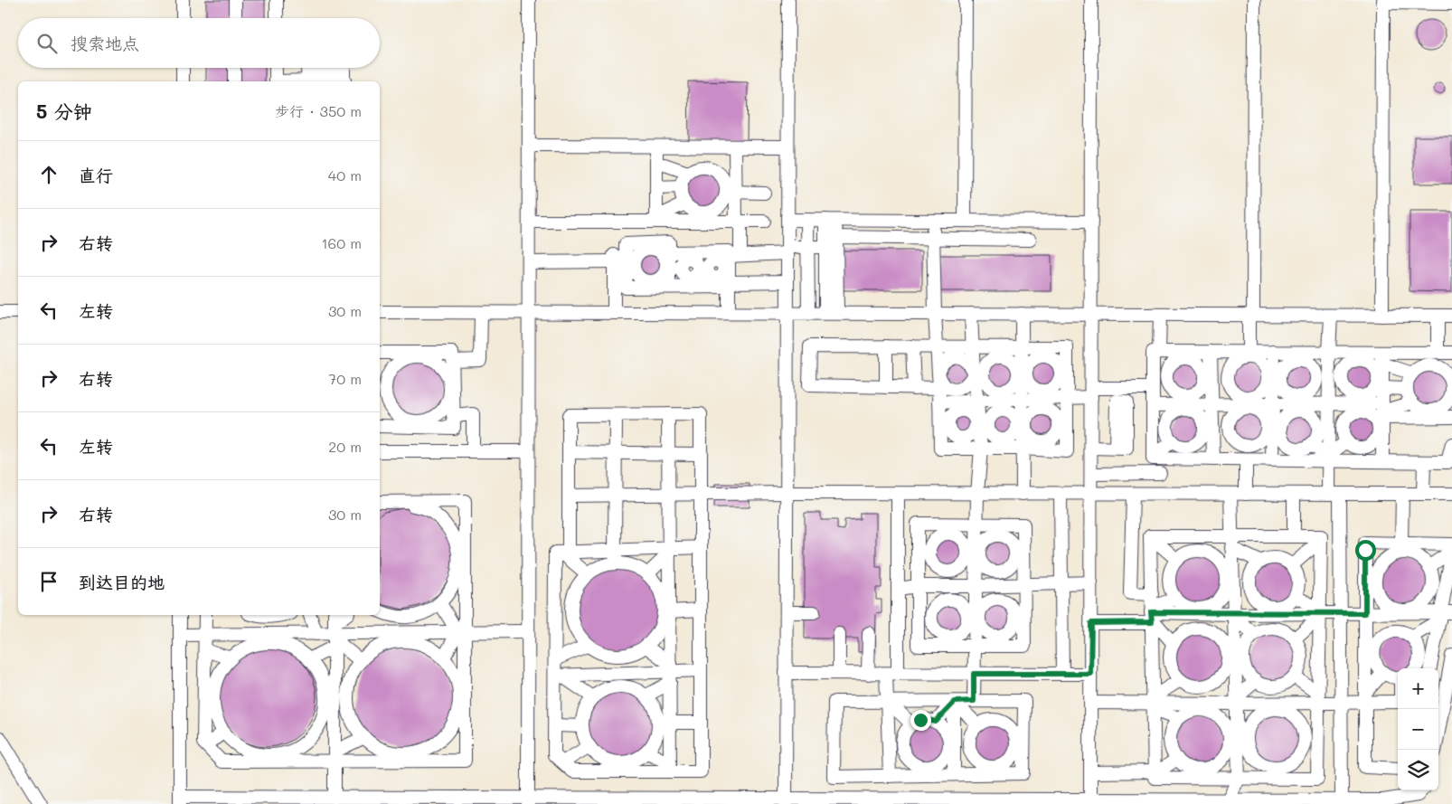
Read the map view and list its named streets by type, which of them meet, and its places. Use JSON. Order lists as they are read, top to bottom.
{
  "page": {
    "search": "搜索地点",
    "heading": ["5 分钟", "步行 · 350 m"],
    "list": [
      ["直行", "40 m"],
      ["右转", "160 m"],
      ["左转", "30 m"],
      ["右转", "70 m"],
      ["左转", "20 m"],
      ["右转", "30 m"],
      "到达目的地"
    ],
    "map_buttons": ["+", "−"]
  }
}
